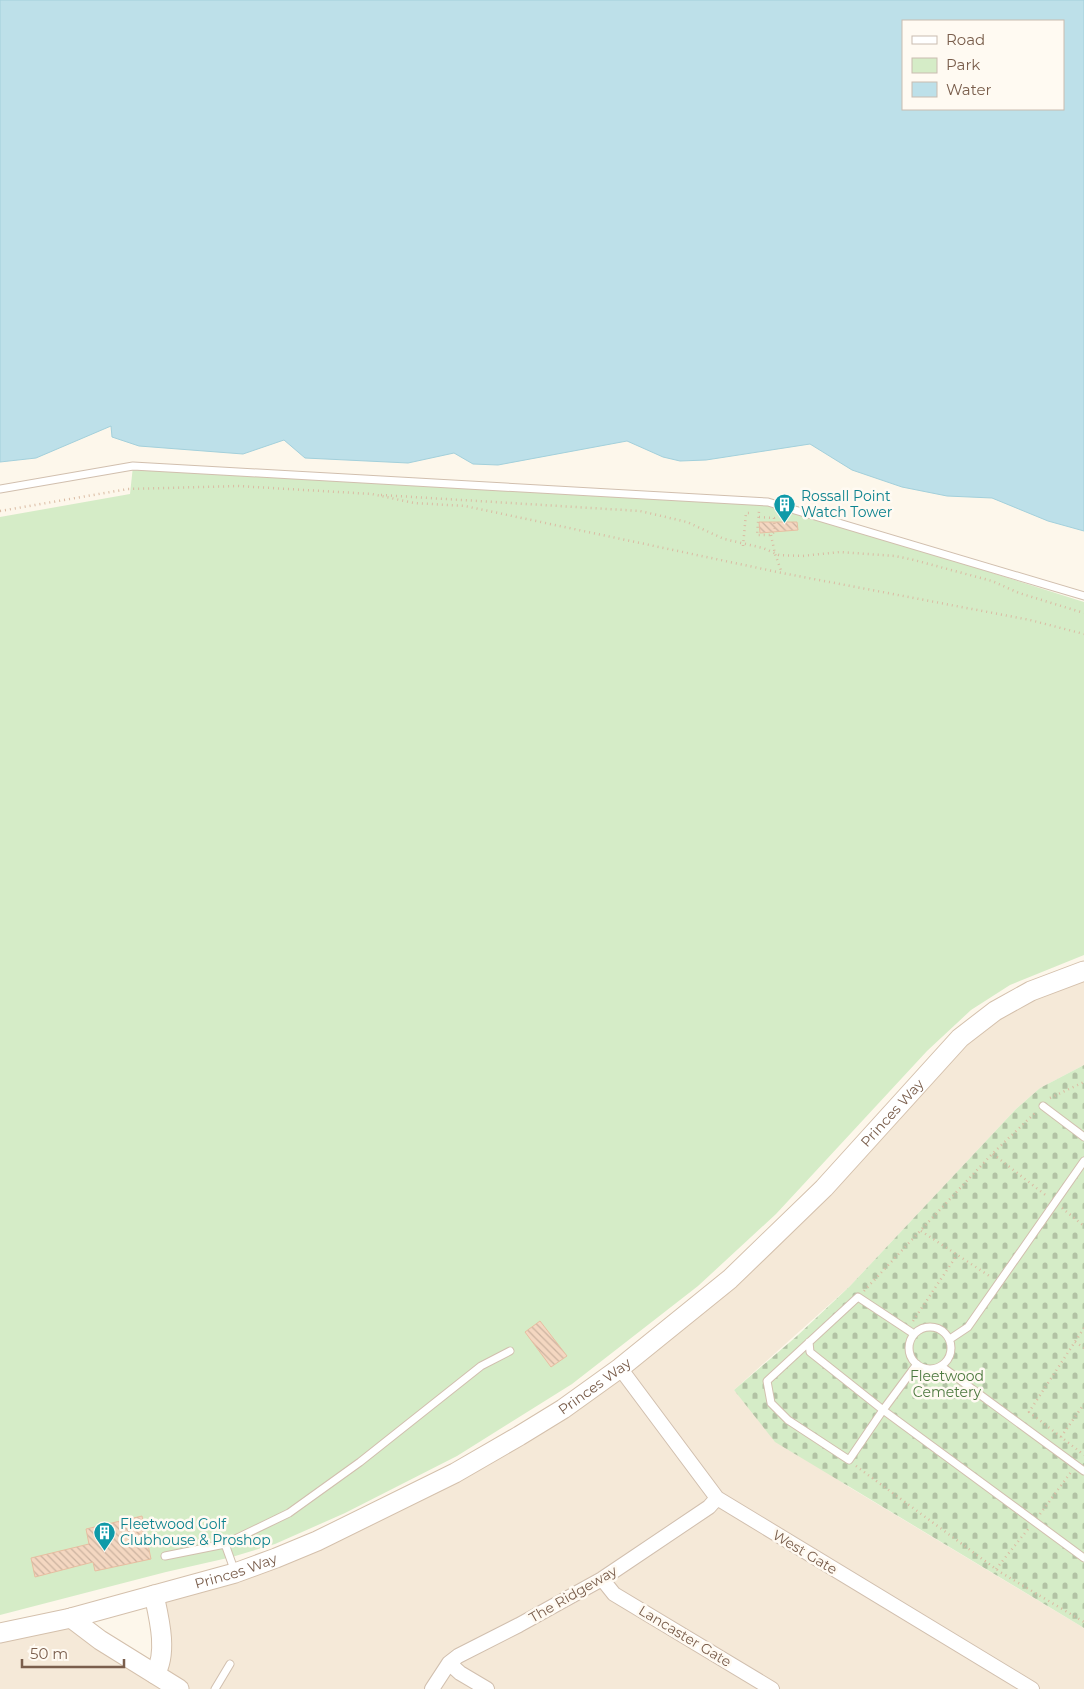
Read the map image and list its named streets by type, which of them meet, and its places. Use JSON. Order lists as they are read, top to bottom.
{
  "streets": {
    "street": [
      "Princes Way",
      "West Gate",
      "The Ridgeway",
      "Lancaster Gate"
    ]
  },
  "crossings": [
    ["Princes Way", "West Gate"],
    ["West Gate", "The Ridgeway"],
    ["The Ridgeway", "Lancaster Gate"]
  ],
  "parks": ["Fleetwood Cemetery"],
  "places": {
    "building": ["Rossall Point Watch Tower", "Fleetwood Golf Clubhouse & Proshop"]
  },
  "legend": ["Road", "Park", "Water"],
  "scale_bar": "50 m"
}
